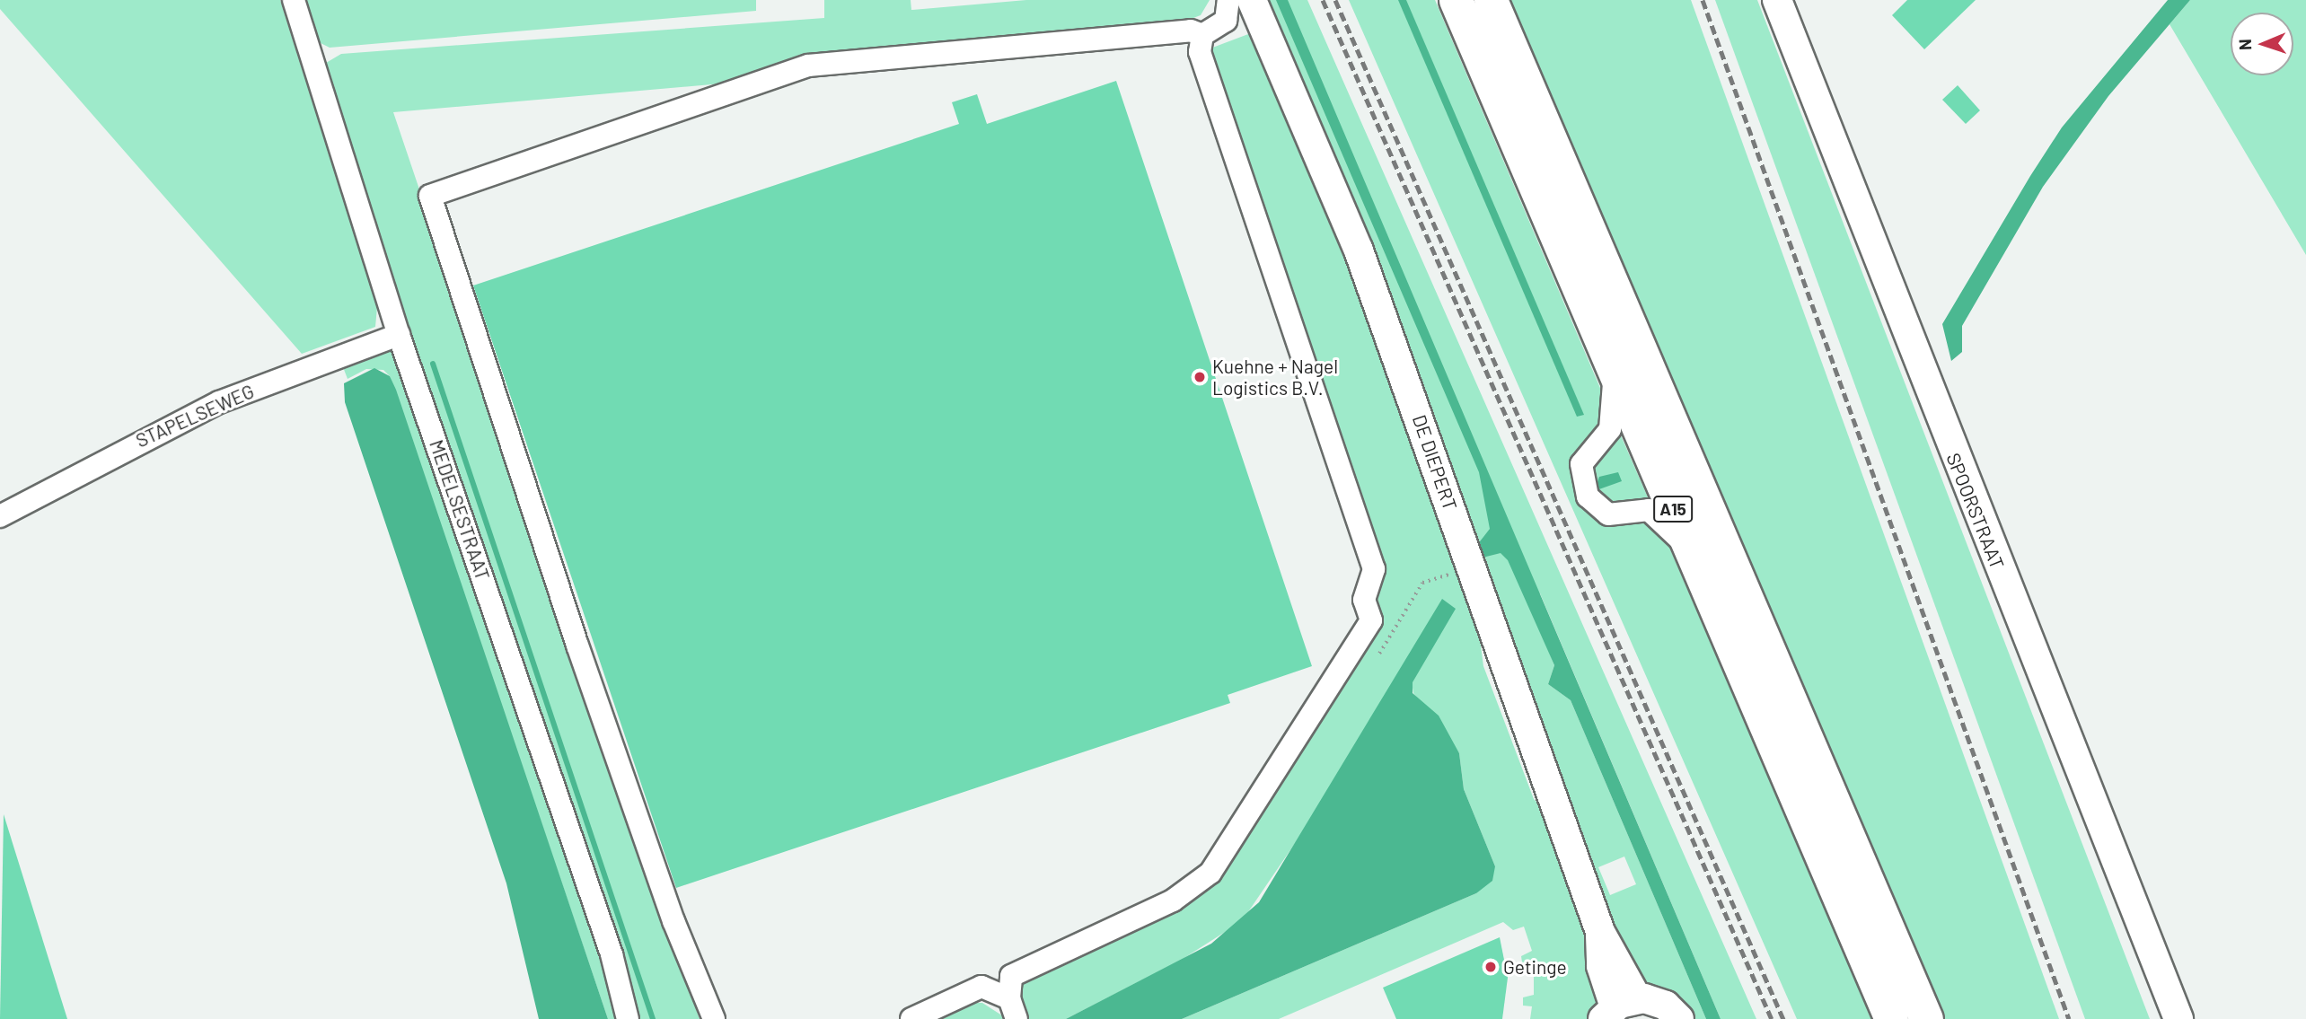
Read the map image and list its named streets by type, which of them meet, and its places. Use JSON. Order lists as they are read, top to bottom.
{
  "streets": {
    "highway": ["A15"],
    "main road": ["DE DIEPERT", "SPOORSTRAAT"],
    "street": ["STAPELSEWEG", "MEDELSESTRAAT"]
  },
  "crossings": [
    ["STAPELSEWEG", "MEDELSESTRAAT"]
  ],
  "places": ["Kuehne + Nagel Logistics B.V.", "Getinge"],
  "north": "left"
}
